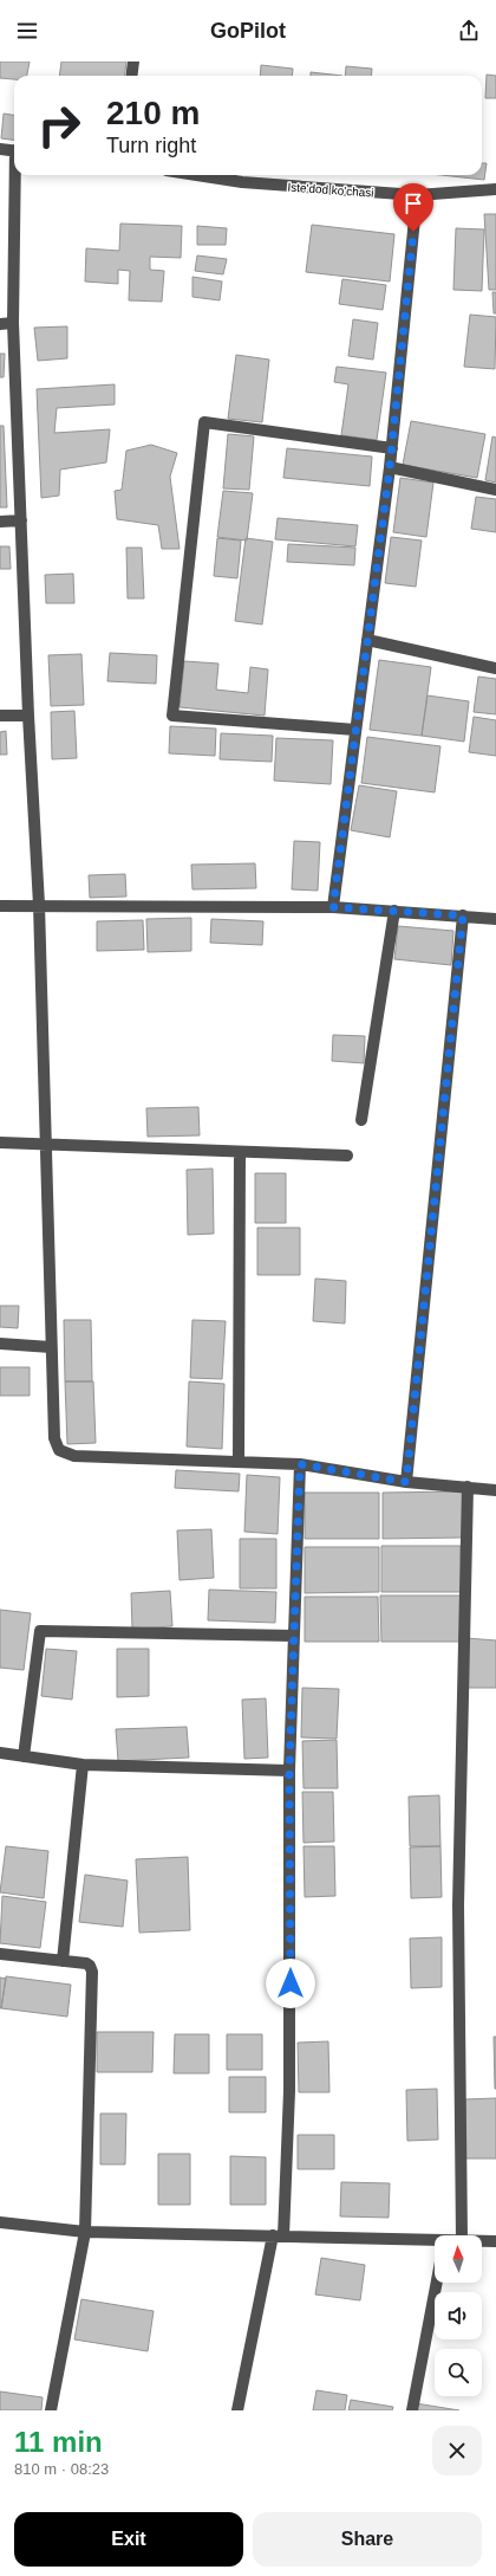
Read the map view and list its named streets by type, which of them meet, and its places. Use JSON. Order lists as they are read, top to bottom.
{
  "streets": {
    "street": ["Iste'dod ko'chasi"]
  },
  "north": "top",
  "page": {
    "header": "GoPilot",
    "turn": ["210 m", "Turn right"],
    "heading": ["11 min", "810 m · 08:23"],
    "buttons": ["Exit", "Share"]
  }
}
